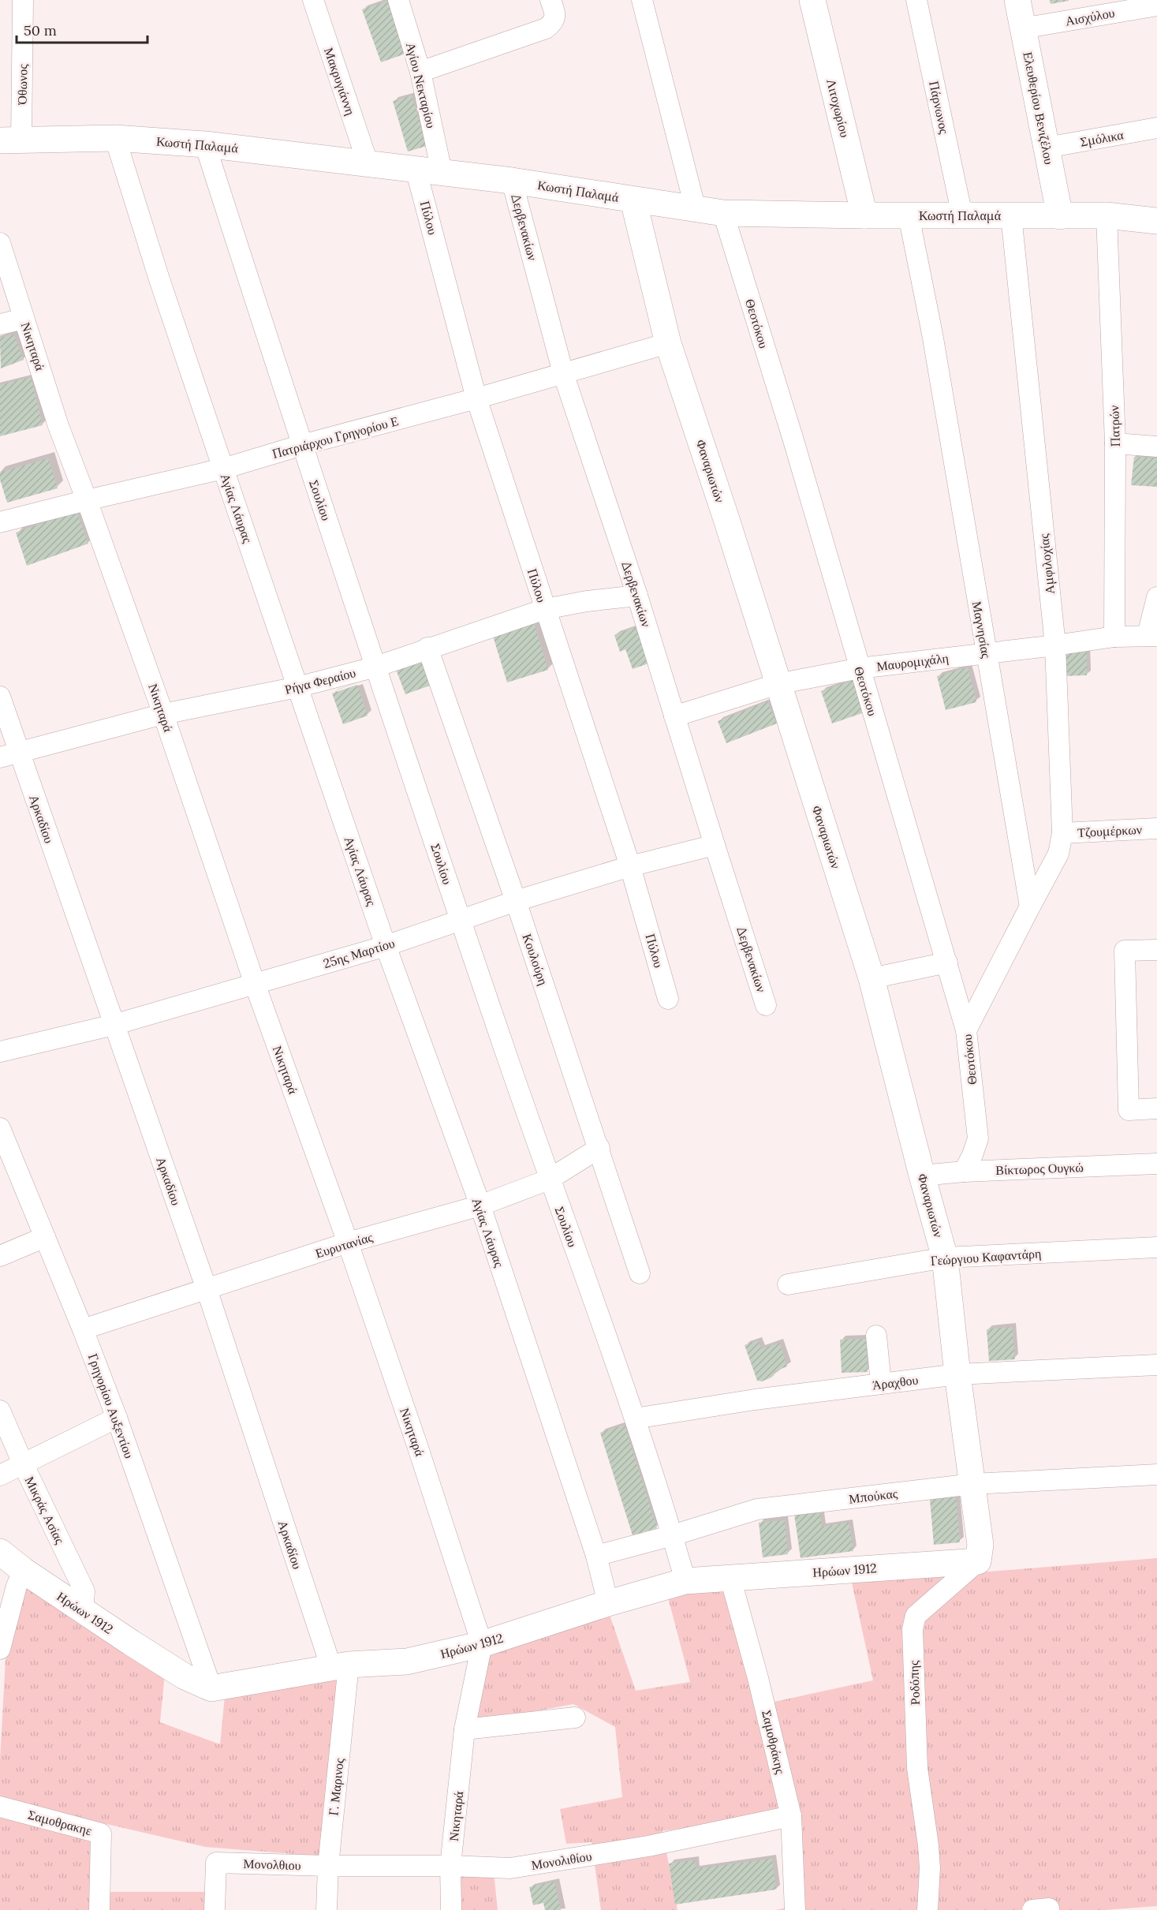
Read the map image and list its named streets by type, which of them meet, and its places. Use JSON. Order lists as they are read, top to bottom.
{
  "streets": {
    "street": [
      "Αισχύλου",
      "Μακρυγιάννη",
      "Όθωνος",
      "Αγίου Νεκταρίου",
      "Πάρνωνος",
      "Λιτοχωρίου",
      "Ελευθερίου Βενιζέλου",
      "Σμόλικα",
      "Κωστή Παλαμά",
      "Πύλου",
      "Δερβενακίων",
      "Θεοτόκου",
      "Νικηταρά",
      "Πατρών",
      "Πατριάρχου Γρηγορίου Ε",
      "Φαναριωτών",
      "Σουλίου",
      "Αγίας Λάυρας",
      "Αμφιλοχίας",
      "Μαγνησίας",
      "Μαυρομιχάλη",
      "Ρήγα Φεραίου",
      "Αρκαδίου",
      "Τζουμέρκων",
      "25ης Μαρτίου",
      "Κουλούρη",
      "Βίκτωρος Ουγκώ",
      "Ευρυτανίας",
      "Γεώργιου Καφαντάρη",
      "Άραχθου",
      "Γρηγορίου Αυξεντίου",
      "Μπούκας",
      "Μικράς Ασίας",
      "Ηρώων 1912",
      "Ροδόπης",
      "Σαμοθράκης",
      "Γ. Μαρινος",
      "Σαμοθρακηε",
      "Μονολιθίου",
      "Μονολθιου"
    ]
  },
  "crossings": [
    ["Αισχύλου", "Ελευθερίου Βενιζέλου"],
    ["Μακρυγιάννη", "Κωστή Παλαμά"],
    ["Όθωνος", "Κωστή Παλαμά"],
    ["Αγίου Νεκταρίου", "Κωστή Παλαμά"],
    ["Πάρνωνος", "Κωστή Παλαμά"],
    ["Λιτοχωρίου", "Κωστή Παλαμά"],
    ["Ελευθερίου Βενιζέλου", "Σμόλικα"],
    ["Ελευθερίου Βενιζέλου", "Κωστή Παλαμά"],
    ["Κωστή Παλαμά", "Πύλου"],
    ["Κωστή Παλαμά", "Δερβενακίων"],
    ["Κωστή Παλαμά", "Θεοτόκου"],
    ["Κωστή Παλαμά", "Πατρών"],
    ["Κωστή Παλαμά", "Φαναριωτών"],
    ["Κωστή Παλαμά", "Σουλίου"],
    ["Κωστή Παλαμά", "Αγίας Λάυρας"],
    ["Κωστή Παλαμά", "Αμφιλοχίας"],
    ["Κωστή Παλαμά", "Μαγνησίας"],
    ["Πύλου", "Πατριάρχου Γρηγορίου Ε"],
    ["Πύλου", "Ρήγα Φεραίου"],
    ["Πύλου", "25ης Μαρτίου"],
    ["Δερβενακίων", "Πατριάρχου Γρηγορίου Ε"],
    ["Δερβενακίων", "Μαυρομιχάλη"],
    ["Δερβενακίων", "Ρήγα Φεραίου"],
    ["Δερβενακίων", "25ης Μαρτίου"],
    ["Θεοτόκου", "Μαυρομιχάλη"],
    ["Θεοτόκου", "Βίκτωρος Ουγκώ"],
    ["Νικηταρά", "Πατριάρχου Γρηγορίου Ε"],
    ["Νικηταρά", "Ρήγα Φεραίου"],
    ["Νικηταρά", "25ης Μαρτίου"],
    ["Νικηταρά", "Ευρυτανίας"],
    ["Νικηταρά", "Ηρώων 1912"],
    ["Νικηταρά", "Μονολιθίου"],
    ["Πατρών", "Μαυρομιχάλη"],
    ["Πατριάρχου Γρηγορίου Ε", "Φαναριωτών"],
    ["Πατριάρχου Γρηγορίου Ε", "Σουλίου"],
    ["Πατριάρχου Γρηγορίου Ε", "Αγίας Λάυρας"],
    ["Φαναριωτών", "Μαυρομιχάλη"],
    ["Φαναριωτών", "Βίκτωρος Ουγκώ"],
    ["Φαναριωτών", "Γεώργιου Καφαντάρη"],
    ["Φαναριωτών", "Άραχθου"],
    ["Φαναριωτών", "Μπούκας"],
    ["Σουλίου", "Ρήγα Φεραίου"],
    ["Σουλίου", "25ης Μαρτίου"],
    ["Σουλίου", "Ευρυτανίας"],
    ["Σουλίου", "Άραχθου"],
    ["Σουλίου", "Μπούκας"],
    ["Σουλίου", "Ηρώων 1912"],
    ["Αγίας Λάυρας", "Ρήγα Φεραίου"],
    ["Αγίας Λάυρας", "25ης Μαρτίου"],
    ["Αγίας Λάυρας", "Ευρυτανίας"],
    ["Αγίας Λάυρας", "Μπούκας"],
    ["Αγίας Λάυρας", "Ηρώων 1912"],
    ["Αμφιλοχίας", "Μαγνησίας"],
    ["Αμφιλοχίας", "Μαυρομιχάλη"],
    ["Αμφιλοχίας", "Τζουμέρκων"],
    ["Μαγνησίας", "Μαυρομιχάλη"],
    ["Ρήγα Φεραίου", "Αρκαδίου"],
    ["Ρήγα Φεραίου", "Κουλούρη"],
    ["Αρκαδίου", "25ης Μαρτίου"],
    ["Αρκαδίου", "Ευρυτανίας"],
    ["Αρκαδίου", "Ηρώων 1912"],
    ["Αρκαδίου", "Γ. Μαρινος"],
    ["25ης Μαρτίου", "Κουλούρη"],
    ["Κουλούρη", "Ευρυτανίας"],
    ["Ευρυτανίας", "Γρηγορίου Αυξεντίου"],
    ["Γρηγορίου Αυξεντίου", "Ηρώων 1912"],
    ["Μικράς Ασίας", "Ηρώων 1912"],
    ["Ηρώων 1912", "Ροδόπης"],
    ["Ηρώων 1912", "Σαμοθράκης"],
    ["Ηρώων 1912", "Γ. Μαρινος"],
    ["Σαμοθράκης", "Μονολιθίου"],
    ["Γ. Μαρινος", "Μονολιθίου"],
    ["Γ. Μαρινος", "Μονολθιου"],
    ["Μονολιθίου", "Μονολθιου"]
  ],
  "scale_bar": "50 m"
}
